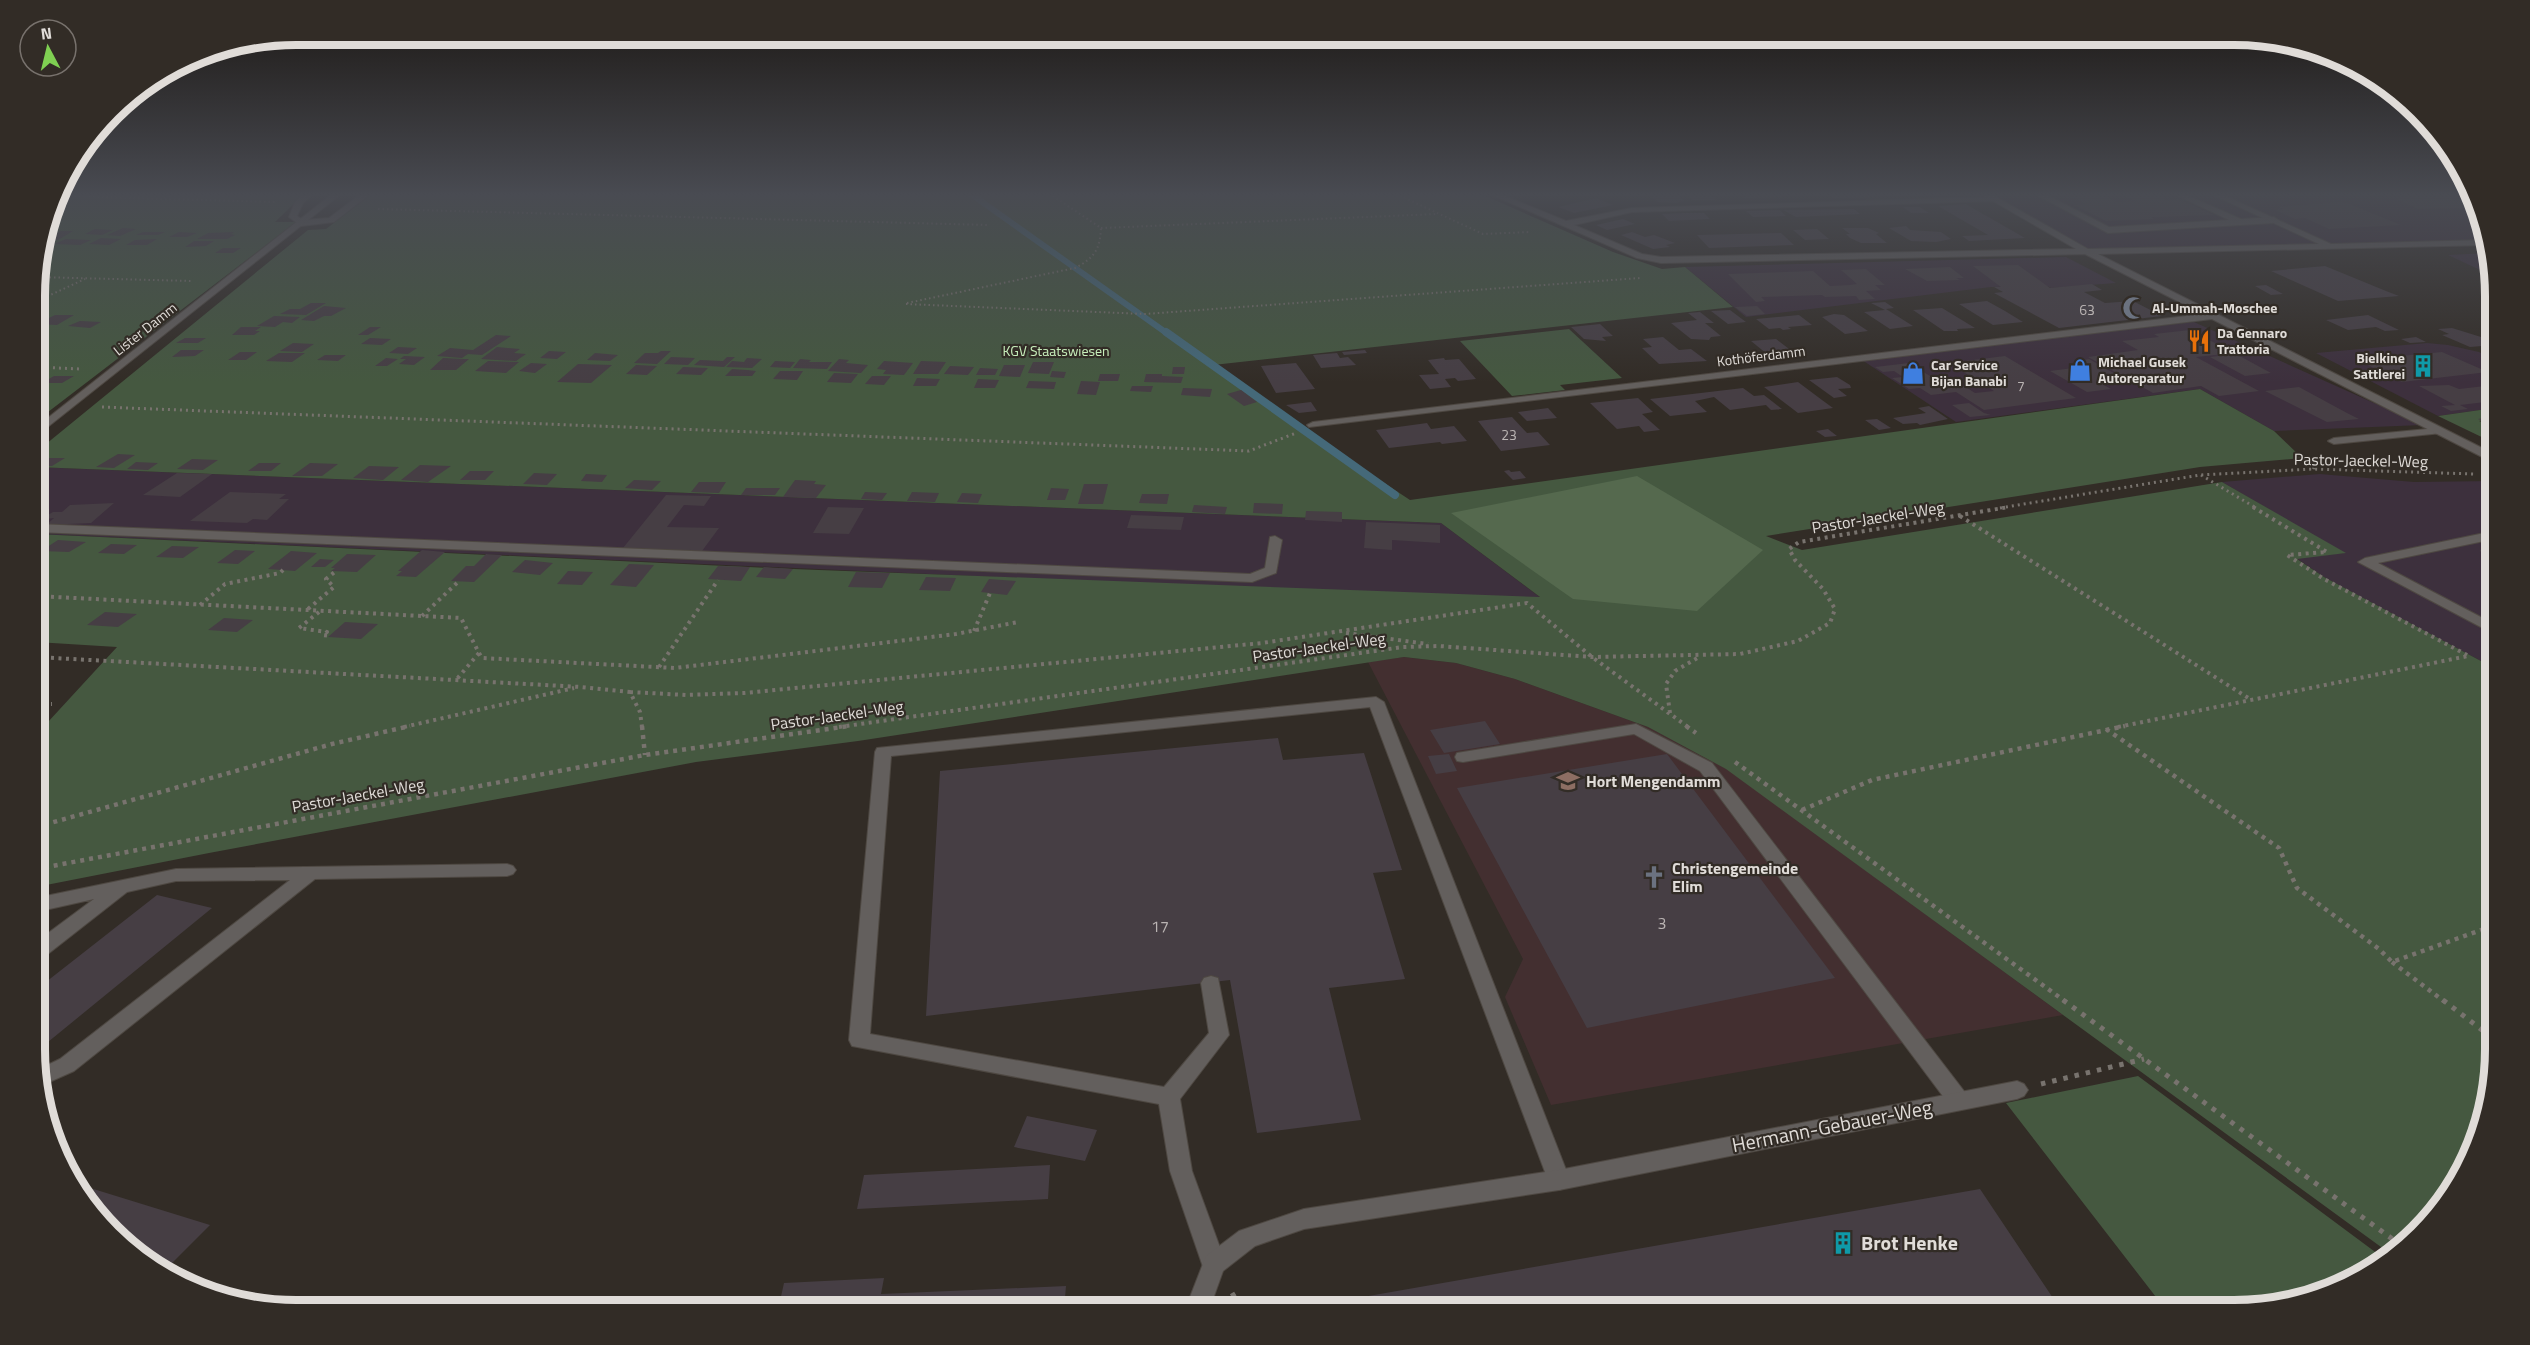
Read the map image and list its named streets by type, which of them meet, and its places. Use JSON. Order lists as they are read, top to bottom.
{
  "streets": {
    "street": ["Lister Damm", "Kothöferdamm", "Hermann-Gebauer-Weg"],
    "path": ["Pastor-Jaeckel-Weg"]
  },
  "parks": ["KGV Staatswiesen"],
  "places": {
    "mosque": ["Al-Ummah-Moschee"],
    "restaurant": ["Da Gennaro Trattoria"],
    "building": ["Bielkine Sattlerei", "Brot Henke"],
    "shop": ["Michael Gusek Autoreparatur", "Car Service Bijan Banabi"],
    "school or university": ["Hort Mengendamm"],
    "church": ["Christengemeinde Elim"]
  },
  "house_numbers": [
    "63",
    "7",
    "23",
    "3",
    "17"
  ],
  "north": "top"
}
